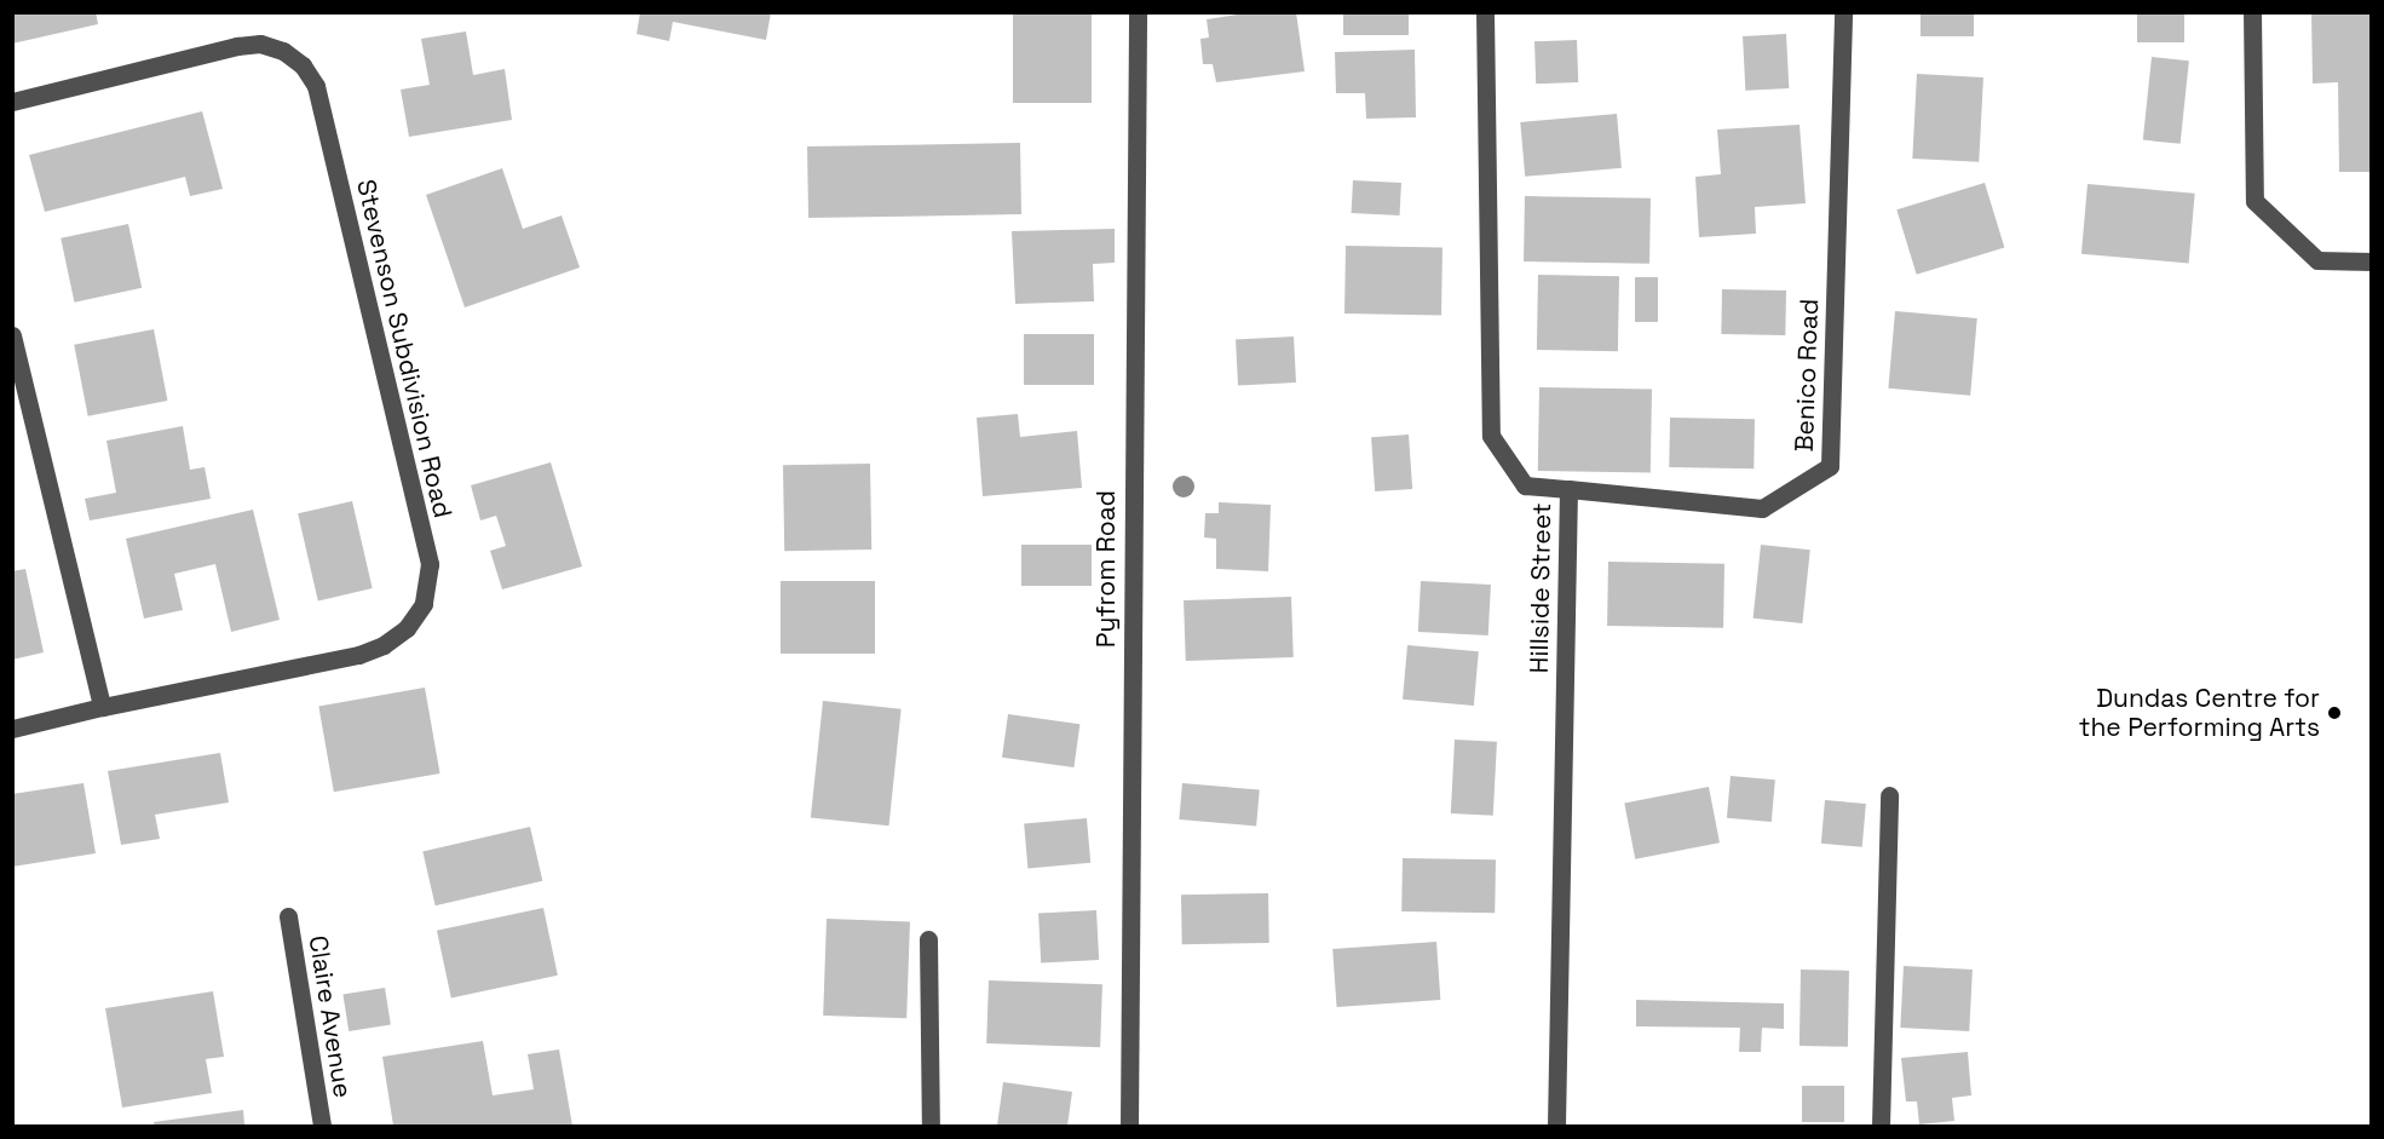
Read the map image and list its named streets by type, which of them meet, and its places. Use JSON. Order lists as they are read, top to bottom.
{
  "streets": {
    "street": [
      "Stevenson Subdivision Road",
      "Benico Road",
      "Pyfrom Road",
      "Hillside Street",
      "Claire Avenue"
    ]
  },
  "crossings": [
    ["Benico Road", "Hillside Street"]
  ],
  "places": ["Dundas Centre for the Performing Arts"]
}
